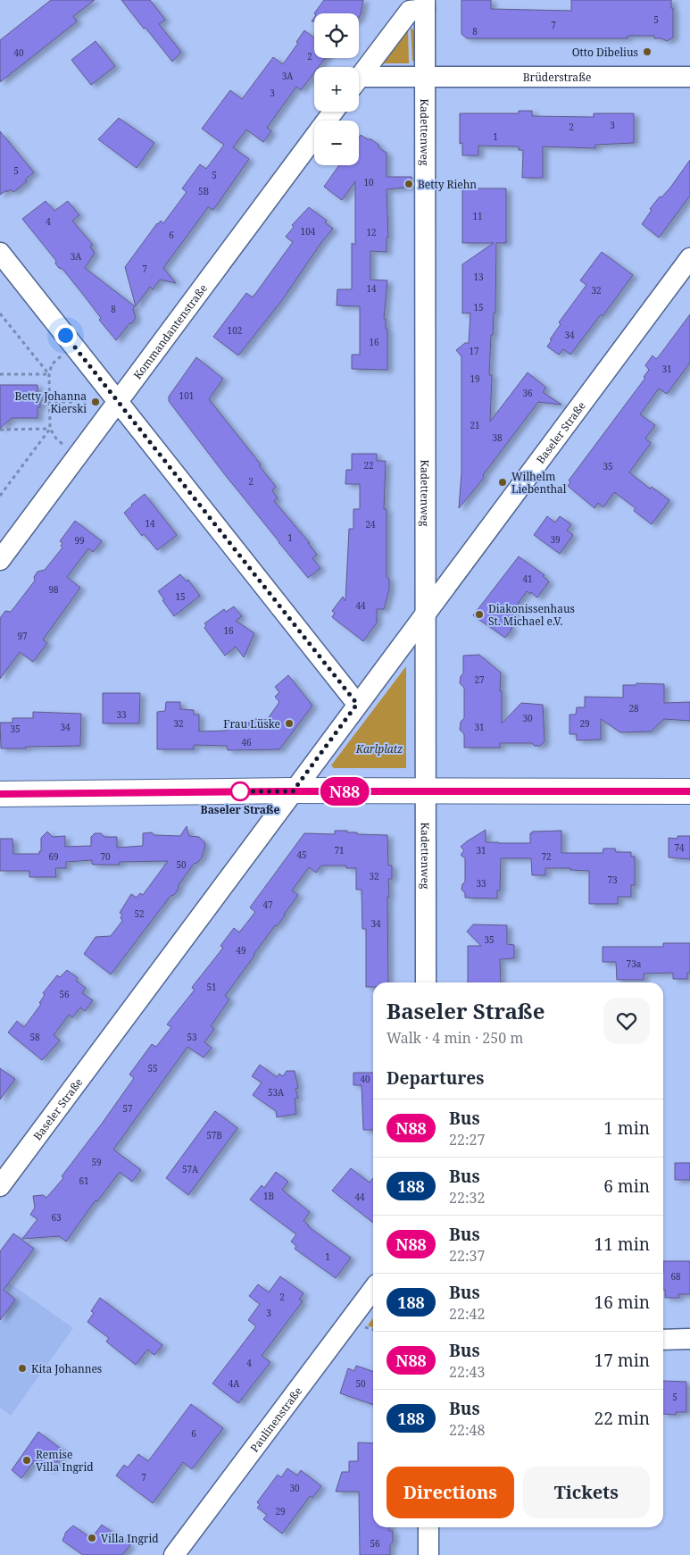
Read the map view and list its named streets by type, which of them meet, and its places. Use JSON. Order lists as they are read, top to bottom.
{
  "streets": {
    "street": [
      "Brüderstraße",
      "Kadettenweg",
      "Kommandantenstraße",
      "Baseler Straße",
      "Paulinenstraße"
    ]
  },
  "crossings": [
    ["Brüderstraße", "Kadettenweg"],
    ["Kadettenweg", "Baseler Straße"]
  ],
  "parks": ["Karlplatz"],
  "places": [
    "Otto Dibelius",
    "Betty Riehn",
    "Betty Johanna Kierski",
    "Wilhelm Liebenthal",
    "Diakonissenhaus St. Michael e.V.",
    "Frau Lüske",
    "Baseler Straße",
    "Kita Johannes",
    "Remise Villa Ingrid",
    "Villa Ingrid"
  ],
  "lines": ["bus line N88"],
  "house_numbers": [
    "5",
    "7",
    "8",
    "40",
    "2",
    "3A",
    "3",
    "3",
    "2",
    "1",
    "5",
    "5",
    "10",
    "5B",
    "11",
    "4",
    "104",
    "12",
    "6",
    "3A",
    "7",
    "13",
    "14",
    "32",
    "15",
    "8",
    "102",
    "34",
    "16",
    "17",
    "31",
    "19",
    "36",
    "101",
    "21",
    "38",
    "22",
    "35",
    "2",
    "14",
    "24",
    "1",
    "39",
    "99",
    "41",
    "98",
    "15",
    "44",
    "16",
    "97",
    "27",
    "28",
    "33",
    "30",
    "32",
    "29",
    "34",
    "31",
    "35",
    "46",
    "74",
    "71",
    "31",
    "45",
    "69",
    "70",
    "72",
    "50",
    "32",
    "73",
    "33",
    "47",
    "52",
    "34",
    "35",
    "49",
    "73a",
    "51",
    "56",
    "58",
    "53",
    "55",
    "40",
    "53A",
    "57",
    "57B",
    "59",
    "57A",
    "61",
    "1B",
    "44",
    "63",
    "1",
    "68",
    "2",
    "3",
    "4",
    "4A",
    "50",
    "5",
    "6",
    "7",
    "30",
    "29",
    "56"
  ],
  "page": {
    "on_map": "N88",
    "map_buttons": ["+", "−"],
    "heading": [
      ["Baseler Straße", "Walk · 4 min · 250 m"],
      "Departures"
    ],
    "list": [
      {
        "mark": "N88",
        "name": "Bus",
        "note": "22:27",
        "value": "1 min"
      },
      {
        "mark": "188",
        "name": "Bus",
        "note": "22:32",
        "value": "6 min"
      },
      {
        "mark": "N88",
        "name": "Bus",
        "note": "22:37",
        "value": "11 min"
      },
      {
        "mark": "188",
        "name": "Bus",
        "note": "22:42",
        "value": "16 min"
      },
      {
        "mark": "N88",
        "name": "Bus",
        "note": "22:43",
        "value": "17 min"
      },
      {
        "mark": "188",
        "name": "Bus",
        "note": "22:48",
        "value": "22 min"
      }
    ],
    "buttons": ["Directions", "Tickets"]
  }
}
